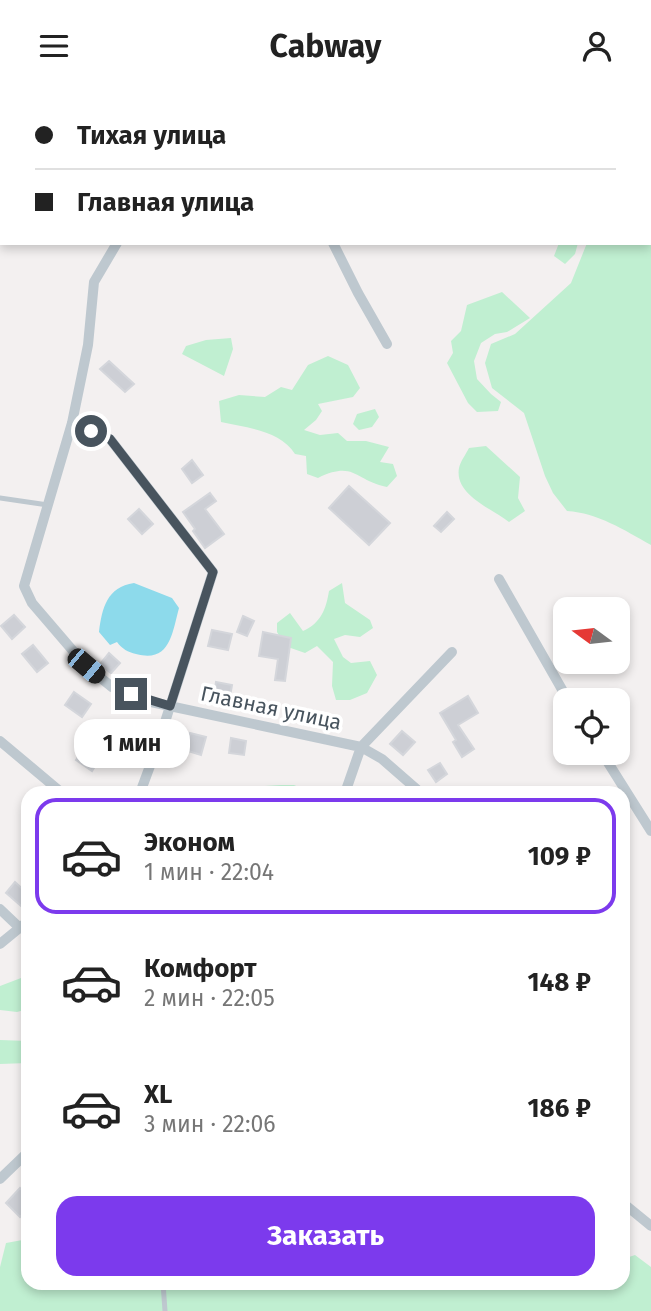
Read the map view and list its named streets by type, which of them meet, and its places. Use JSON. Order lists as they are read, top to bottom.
{
  "streets": {
    "street": ["Главная улица"]
  },
  "north": "left",
  "page": {
    "header": "Cabway",
    "banner": ["Тихая улица", "Главная улица"],
    "bubble": "1 мин",
    "list": [
      {
        "name": "Эконом",
        "note": "1 мин · 22:04",
        "value": "109 ₽"
      },
      {
        "name": "Комфорт",
        "note": "2 мин · 22:05",
        "value": "148 ₽"
      },
      {
        "name": "XL",
        "note": "3 мин · 22:06",
        "value": "186 ₽"
      }
    ],
    "buttons": "Заказать"
  }
}
